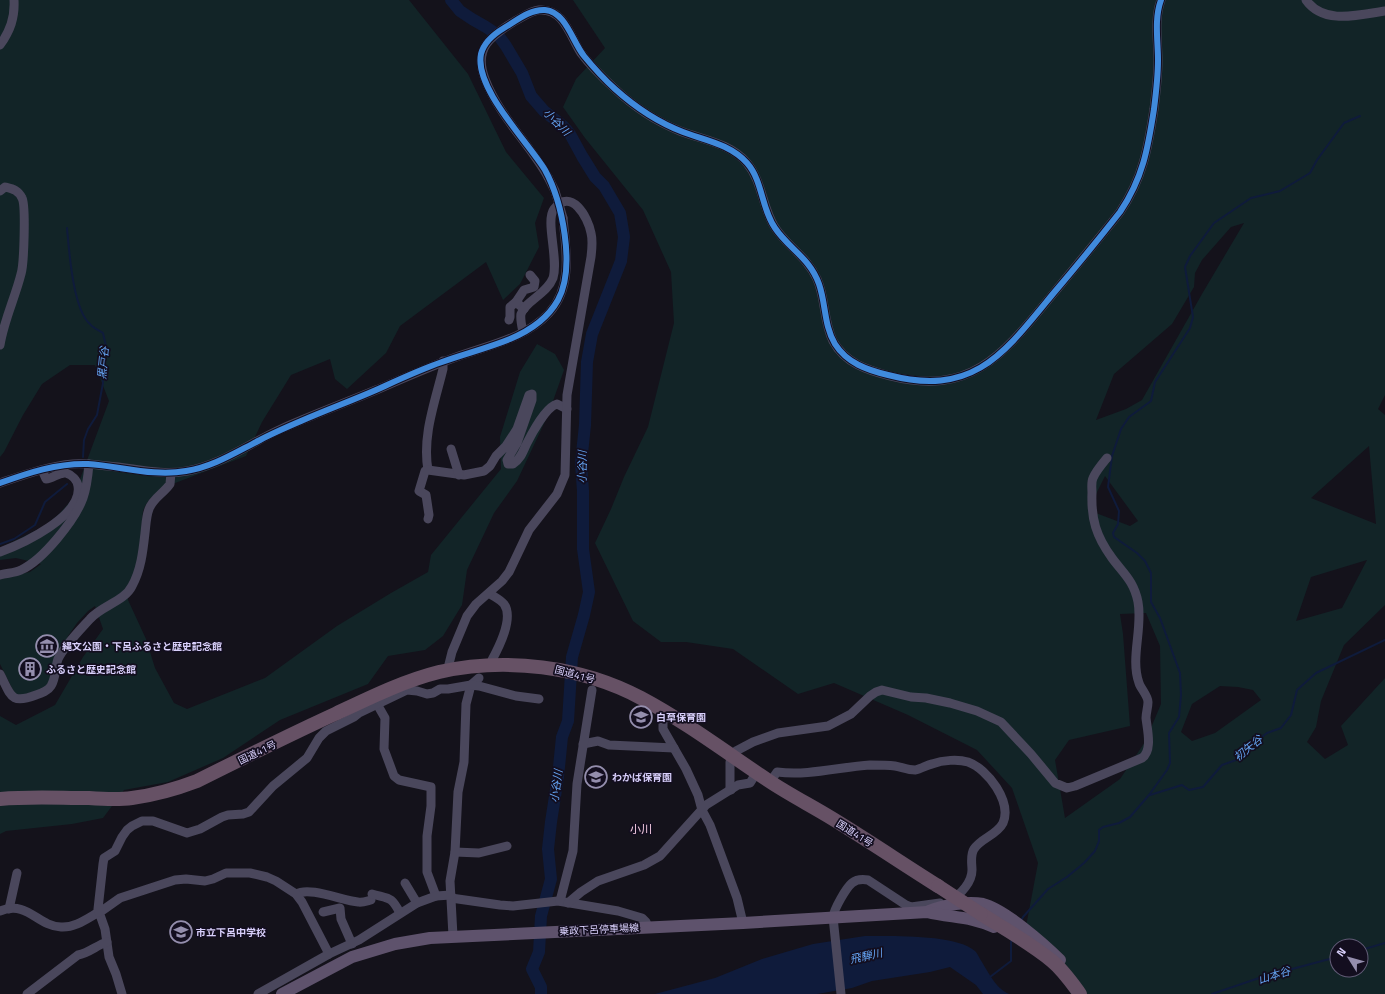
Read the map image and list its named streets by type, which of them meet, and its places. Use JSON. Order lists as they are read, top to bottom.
{
  "streets": {
    "highway": ["国道41号"],
    "main road": ["乗政下呂停車場線"]
  },
  "districts": ["小川"],
  "water": [
    "小谷川",
    "黒戸谷",
    "初矢谷",
    "飛騨川",
    "山本谷"
  ],
  "places": {
    "museum": ["縄文公園・下呂ふるさと歴史記念館"],
    "building": ["ふるさと歴史記念館"],
    "school or university": ["白草保育園", "わかば保育園", "市立下呂中学校"]
  },
  "north": "top left"
}
